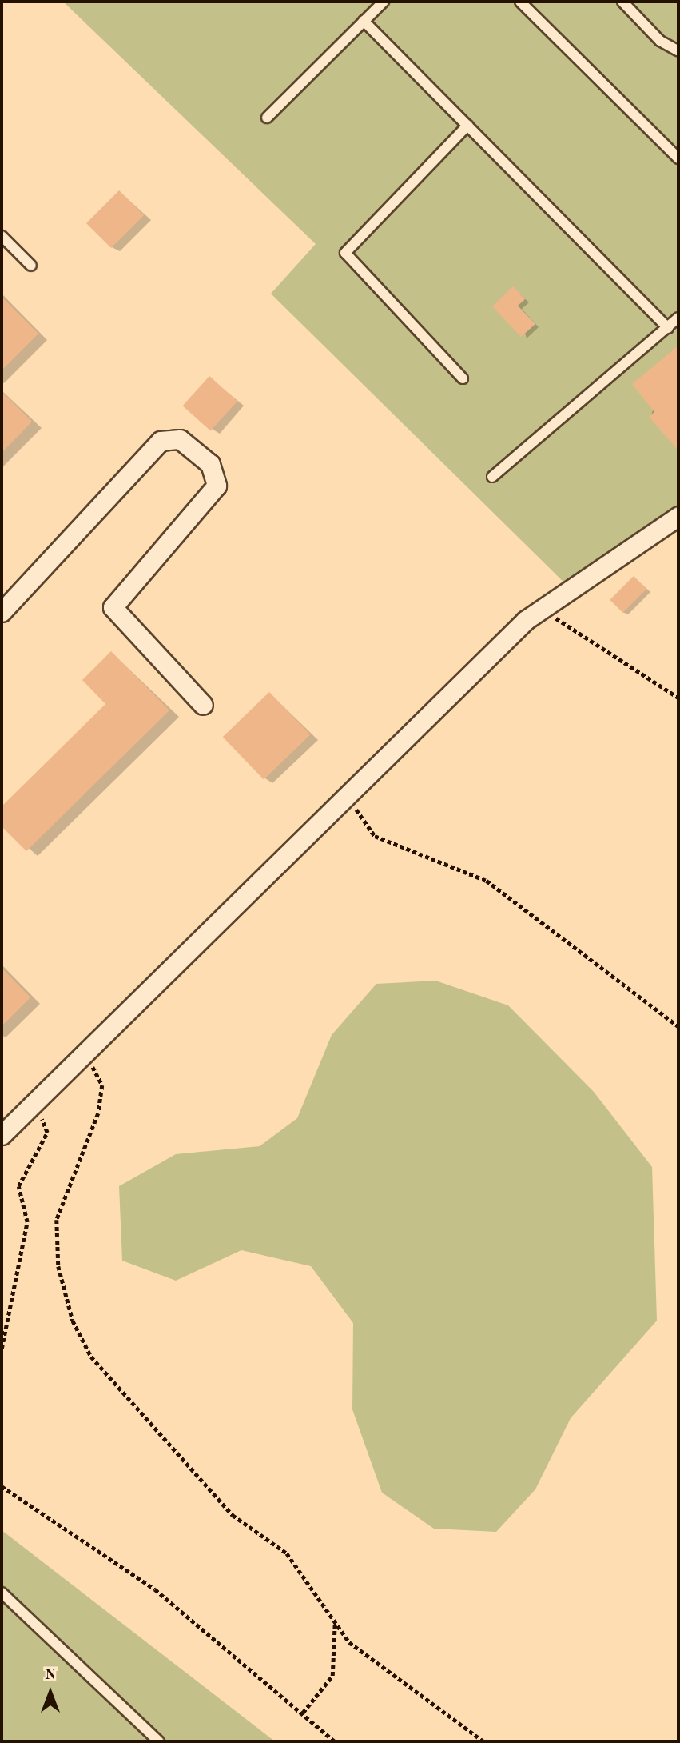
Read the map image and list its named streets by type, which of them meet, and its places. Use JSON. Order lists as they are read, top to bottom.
{
  "north": "top"
}
